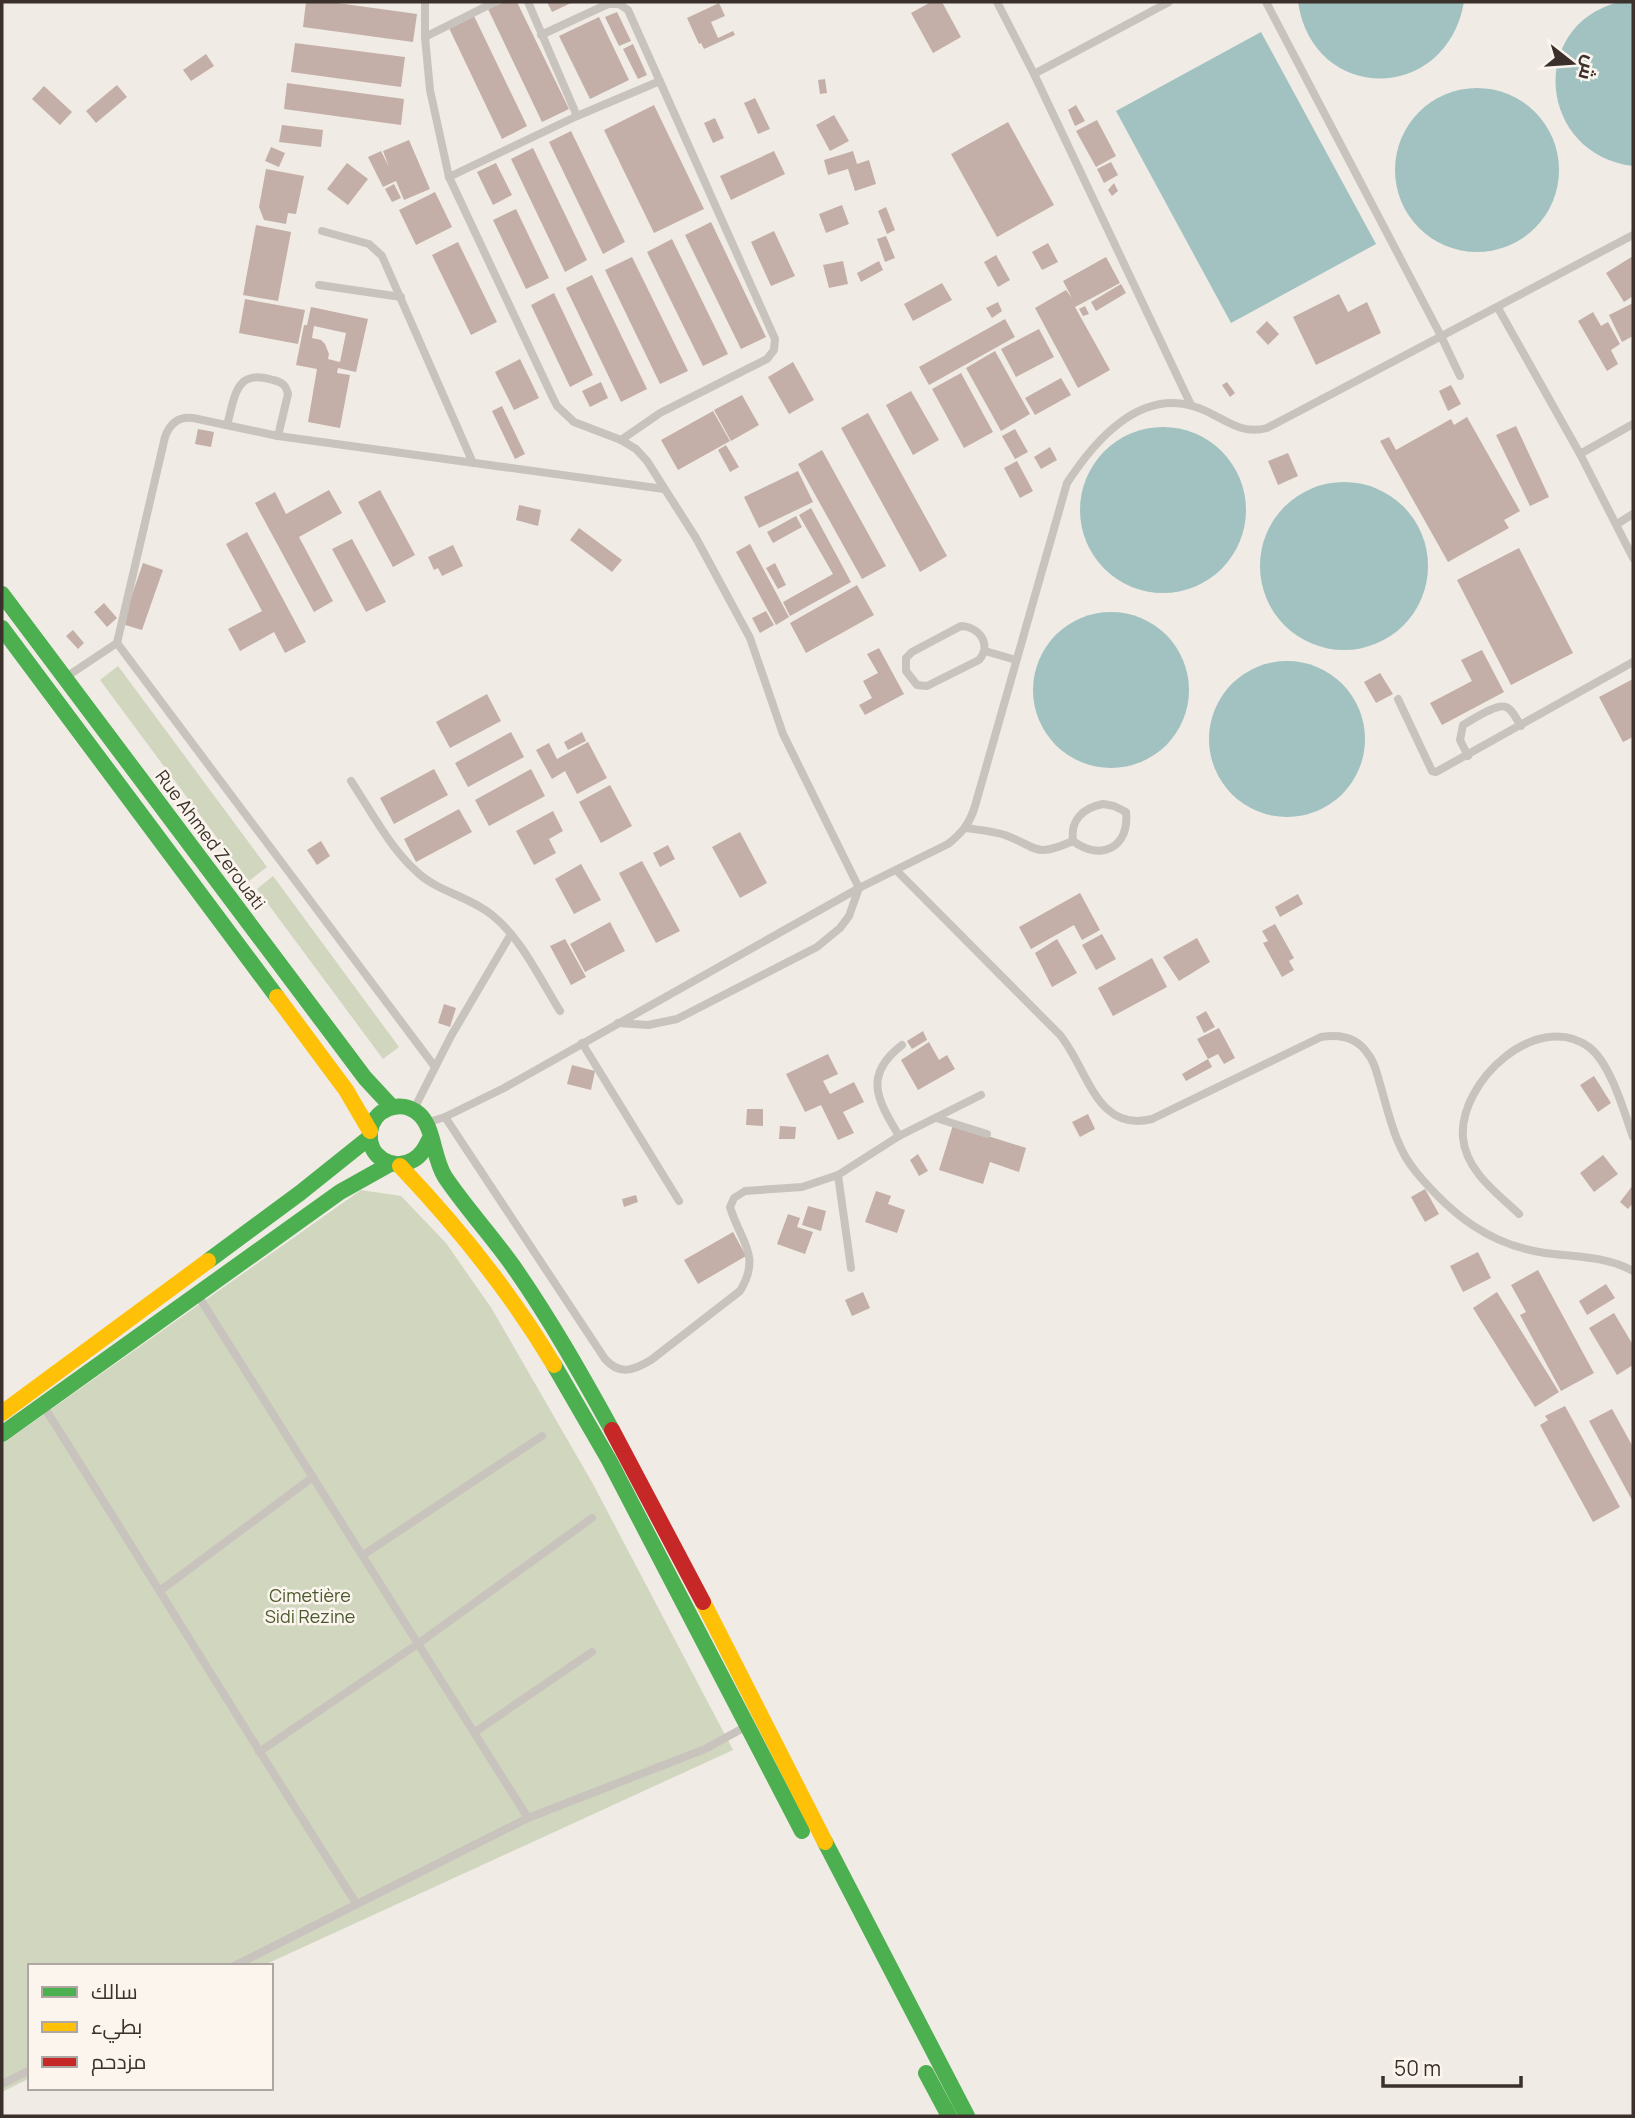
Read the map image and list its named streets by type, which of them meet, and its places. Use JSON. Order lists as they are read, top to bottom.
{
  "streets": {
    "main road": ["Rue Ahmed Zerouati"]
  },
  "parks": ["Cimetière Sidi Rezine"],
  "legend": ["سالك", "بطيء", "مزدحم"],
  "scale_bar": "50 m",
  "north": "right"
}
